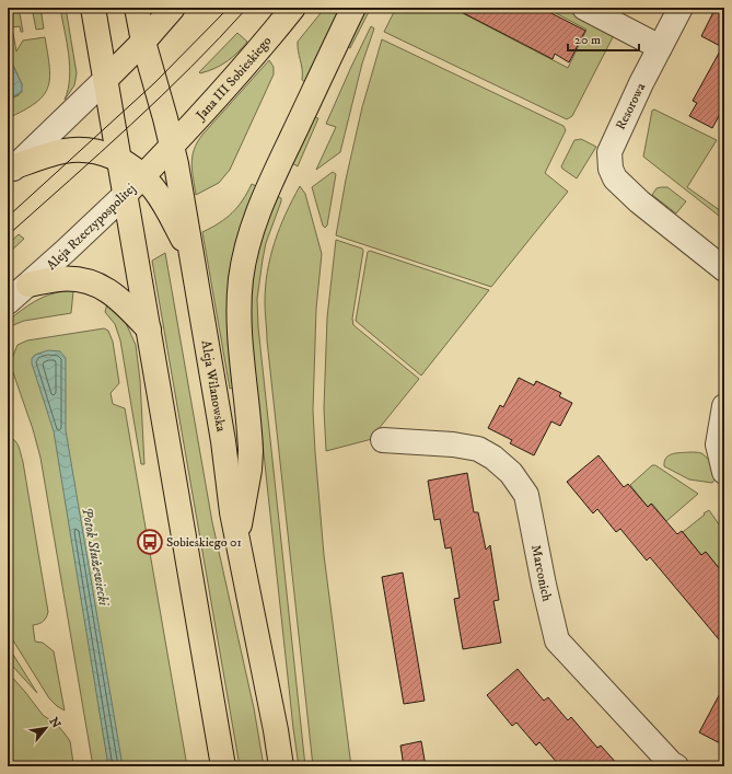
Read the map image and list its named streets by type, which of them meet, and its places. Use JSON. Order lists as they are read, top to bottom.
{
  "streets": {
    "main road": ["Jana III Sobieskiego", "Aleja Rzeczypospolitej", "Aleja Wilanowska"],
    "street": ["Resorowa", "Marconich"]
  },
  "crossings": [
    ["Jana III Sobieskiego", "Aleja Rzeczypospolitej"],
    ["Jana III Sobieskiego", "Aleja Wilanowska"],
    ["Aleja Rzeczypospolitej", "Aleja Wilanowska"]
  ],
  "water": ["Potok Służewiecki"],
  "places": {
    "bus stop": ["Sobieskiego 01"]
  },
  "scale_bar": "20 m",
  "north": "top right"
}
